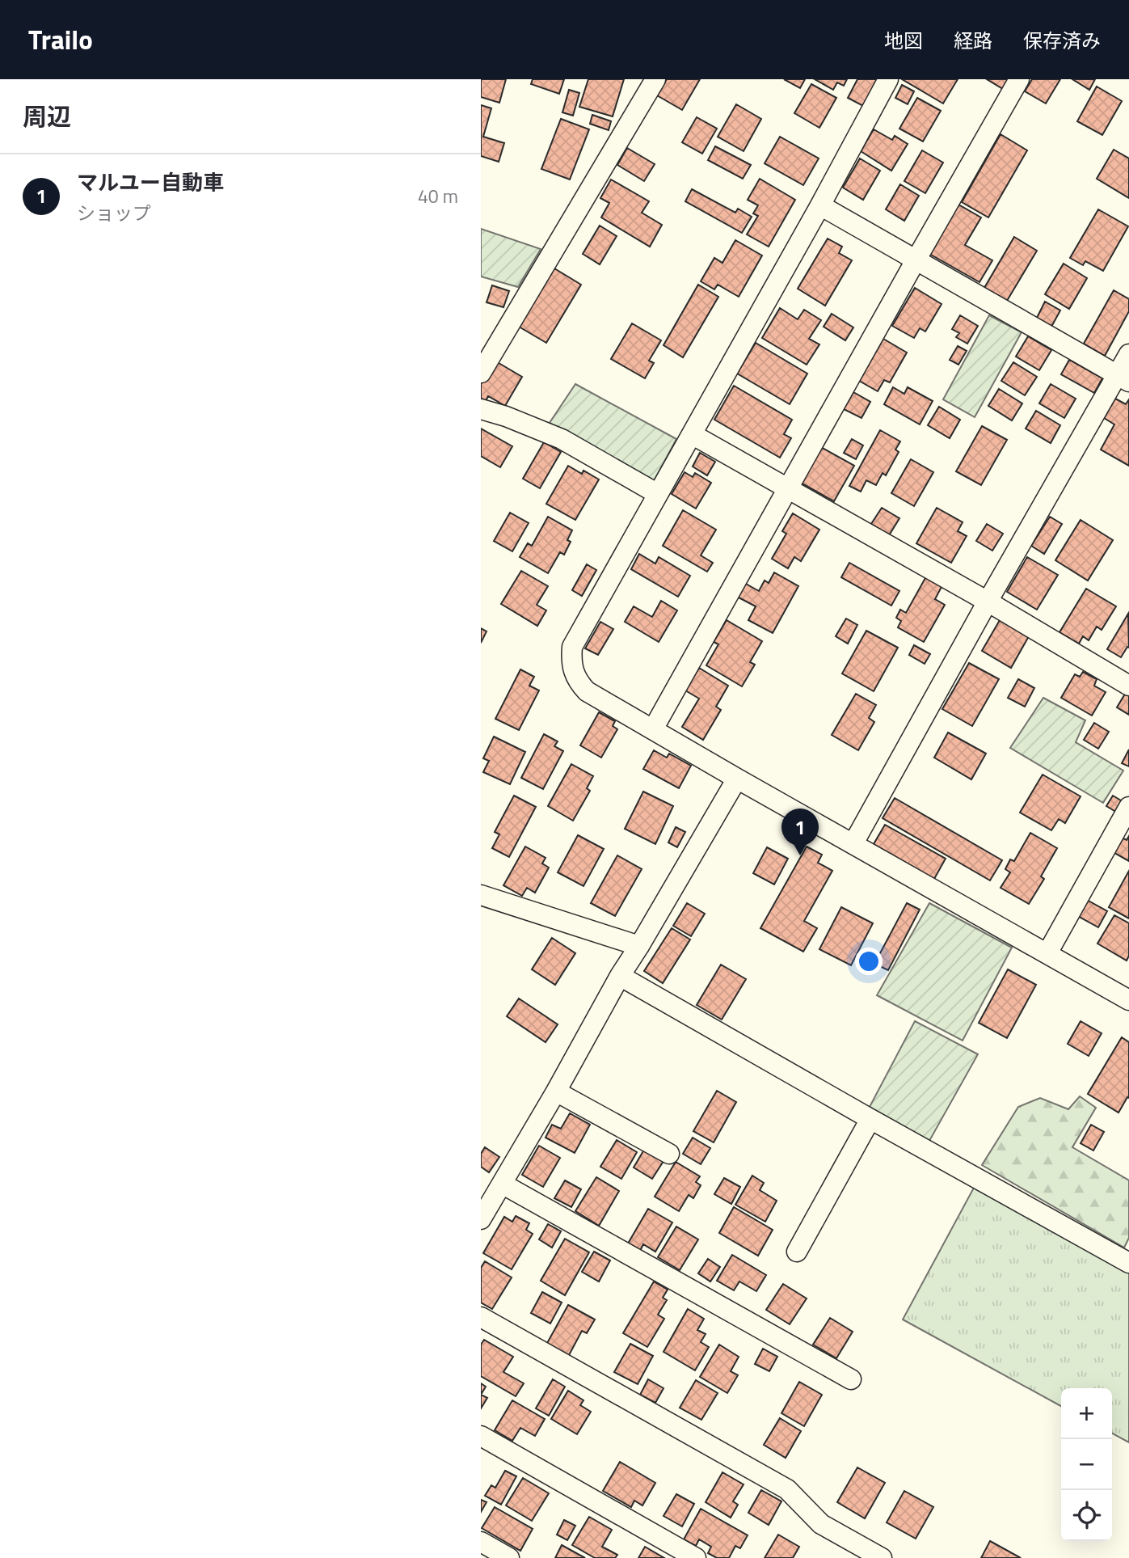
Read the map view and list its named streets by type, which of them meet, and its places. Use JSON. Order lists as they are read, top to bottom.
{
  "page": {
    "header": "Trailo",
    "nav": ["地図", "経路", "保存済み"],
    "heading": "周辺",
    "list": [
      {
        "mark": "1",
        "name": "マルユー自動車",
        "note": "ショップ",
        "value": "40 m"
      }
    ],
    "pins": "1",
    "map_buttons": ["+", "−"]
  }
}
